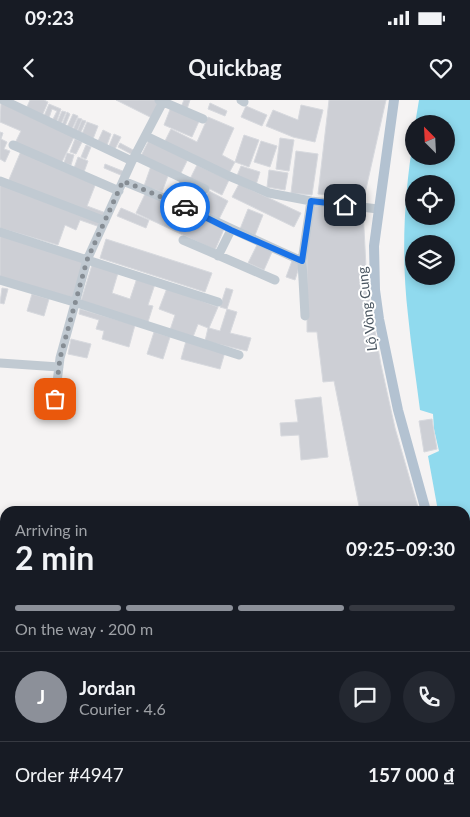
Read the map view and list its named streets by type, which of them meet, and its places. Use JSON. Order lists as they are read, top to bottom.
{
  "streets": {
    "main road": ["Lộ Vòng Cung"]
  },
  "north": "top left",
  "page": {
    "status": "09:23",
    "header": "Quickbag",
    "heading": ["2 min", "Arriving in", "09:25–09:30"],
    "panel": [
      "Jordan",
      "Courier · 4.6",
      "Order #4947",
      "157 000 ₫"
    ],
    "bar": "On the way · 200 m",
    "round": "J"
  }
}
